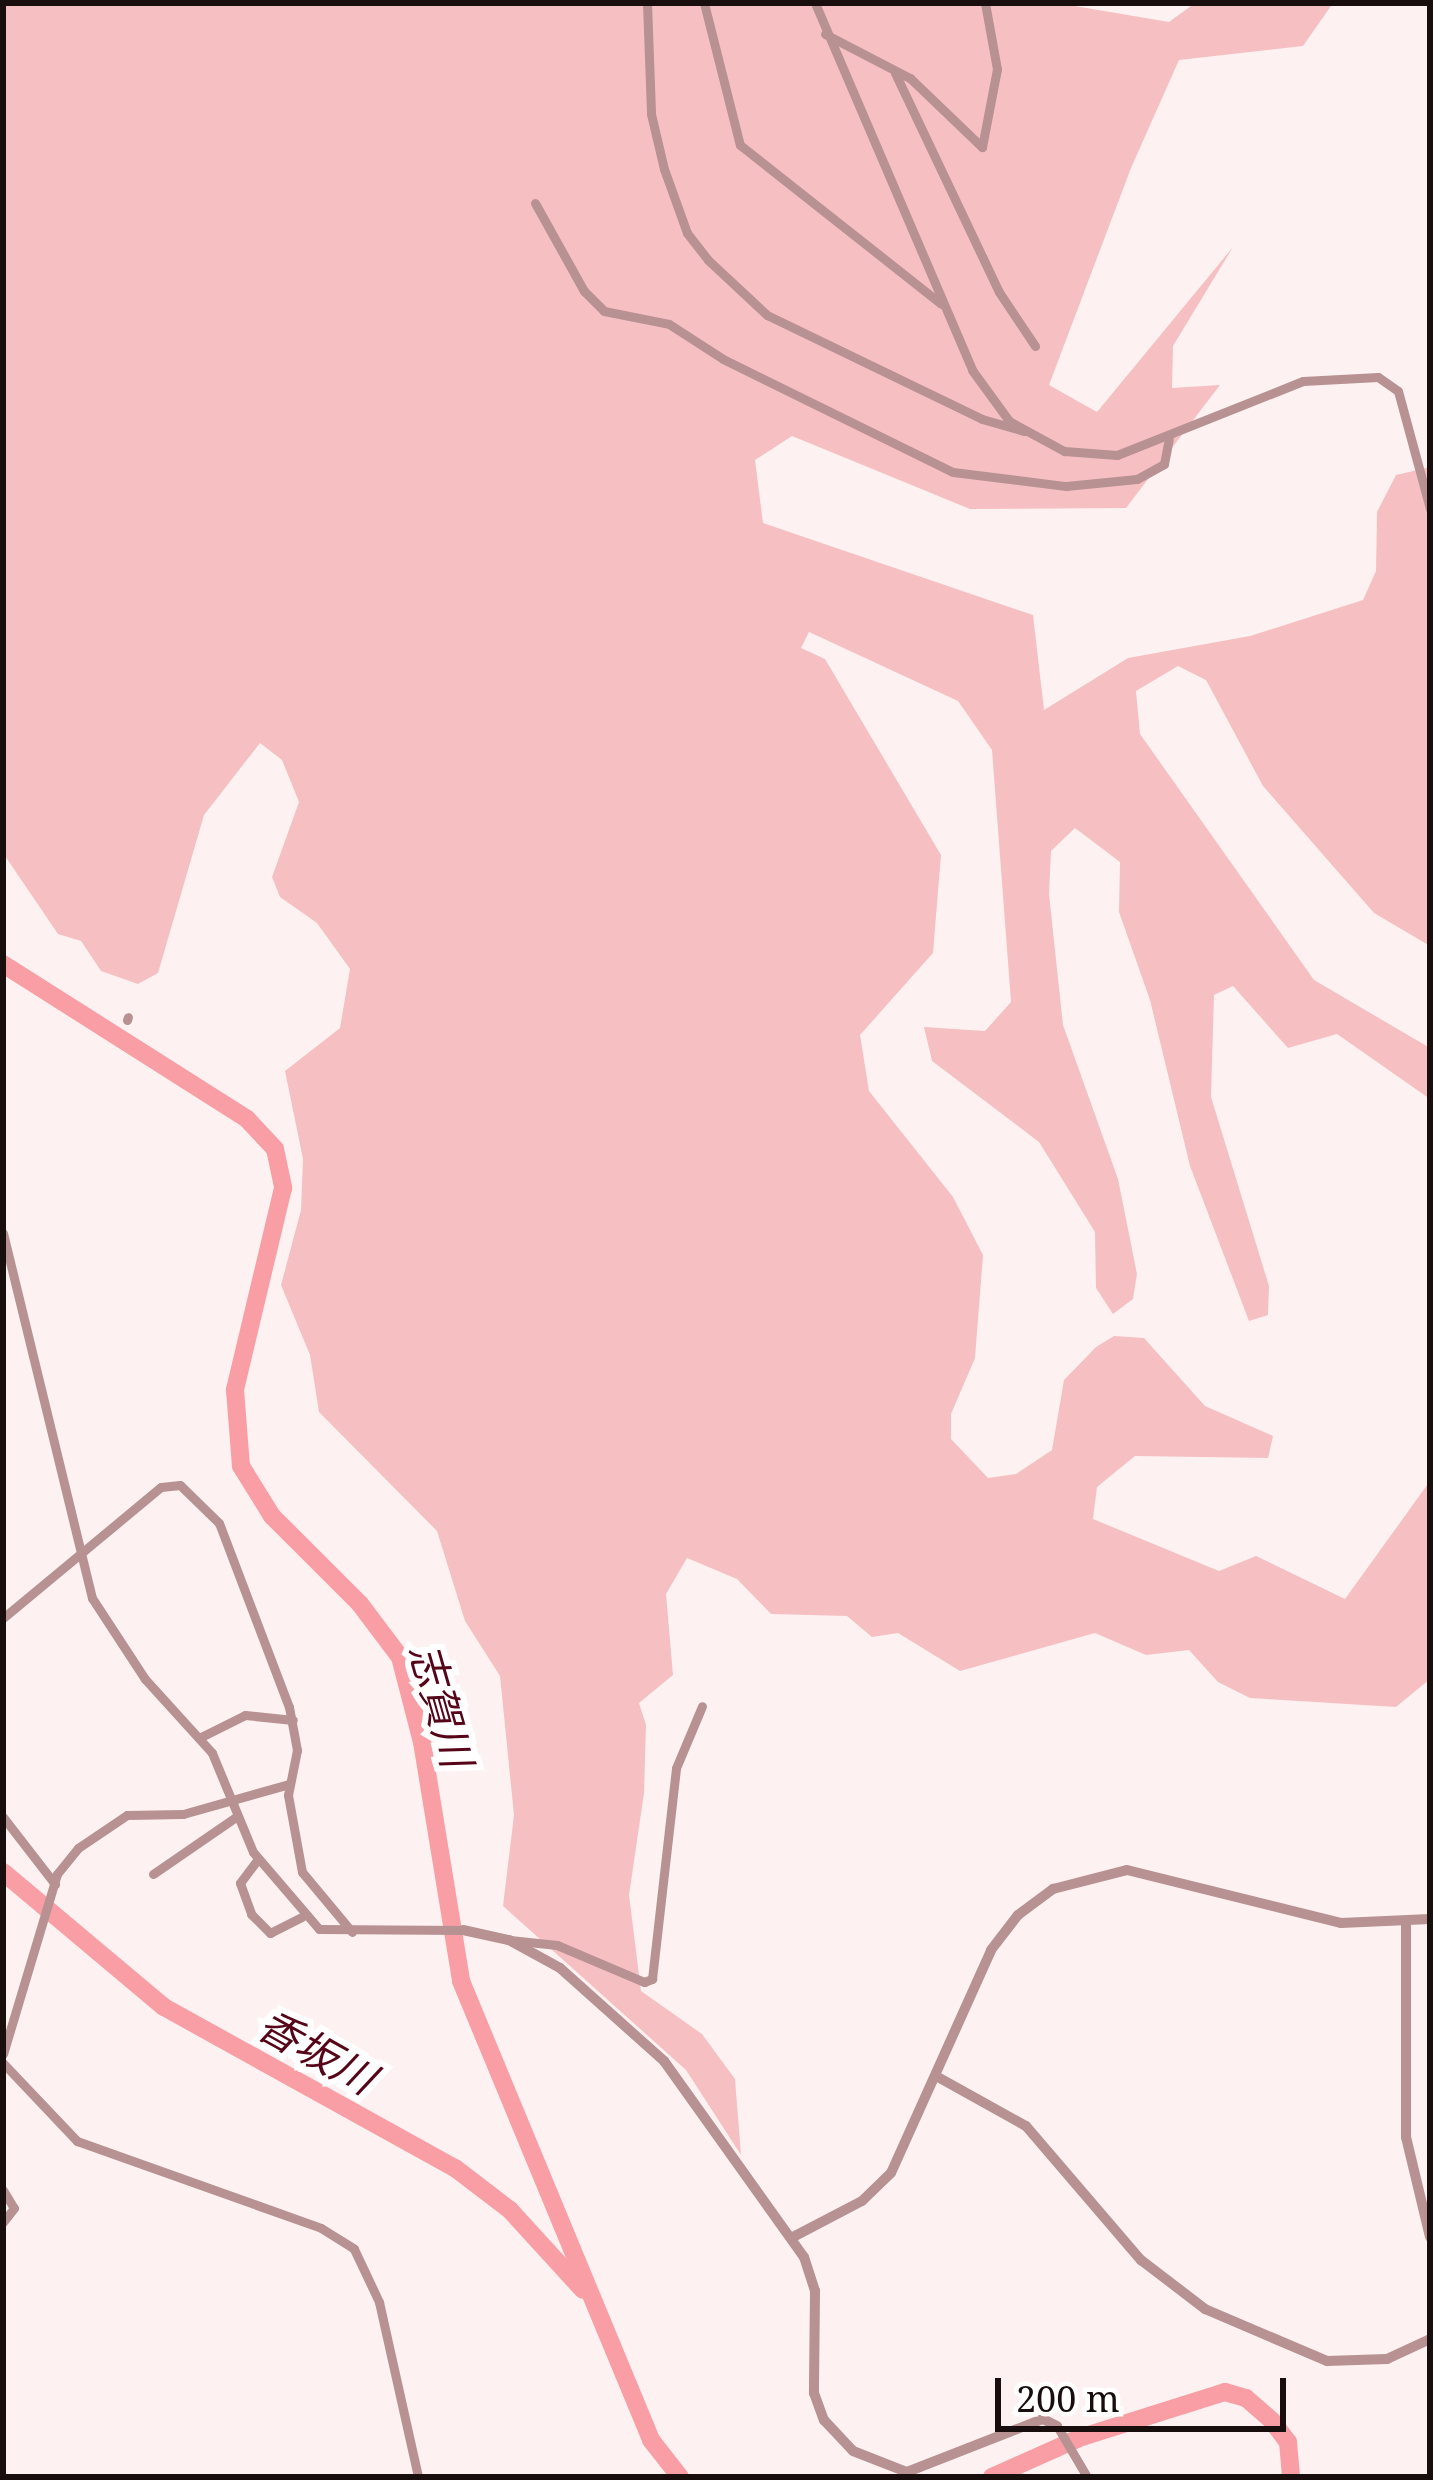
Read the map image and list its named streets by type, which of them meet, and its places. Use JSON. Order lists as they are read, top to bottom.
{
  "water": ["志賀川", "香坂川"],
  "scale_bar": "200 m"
}
